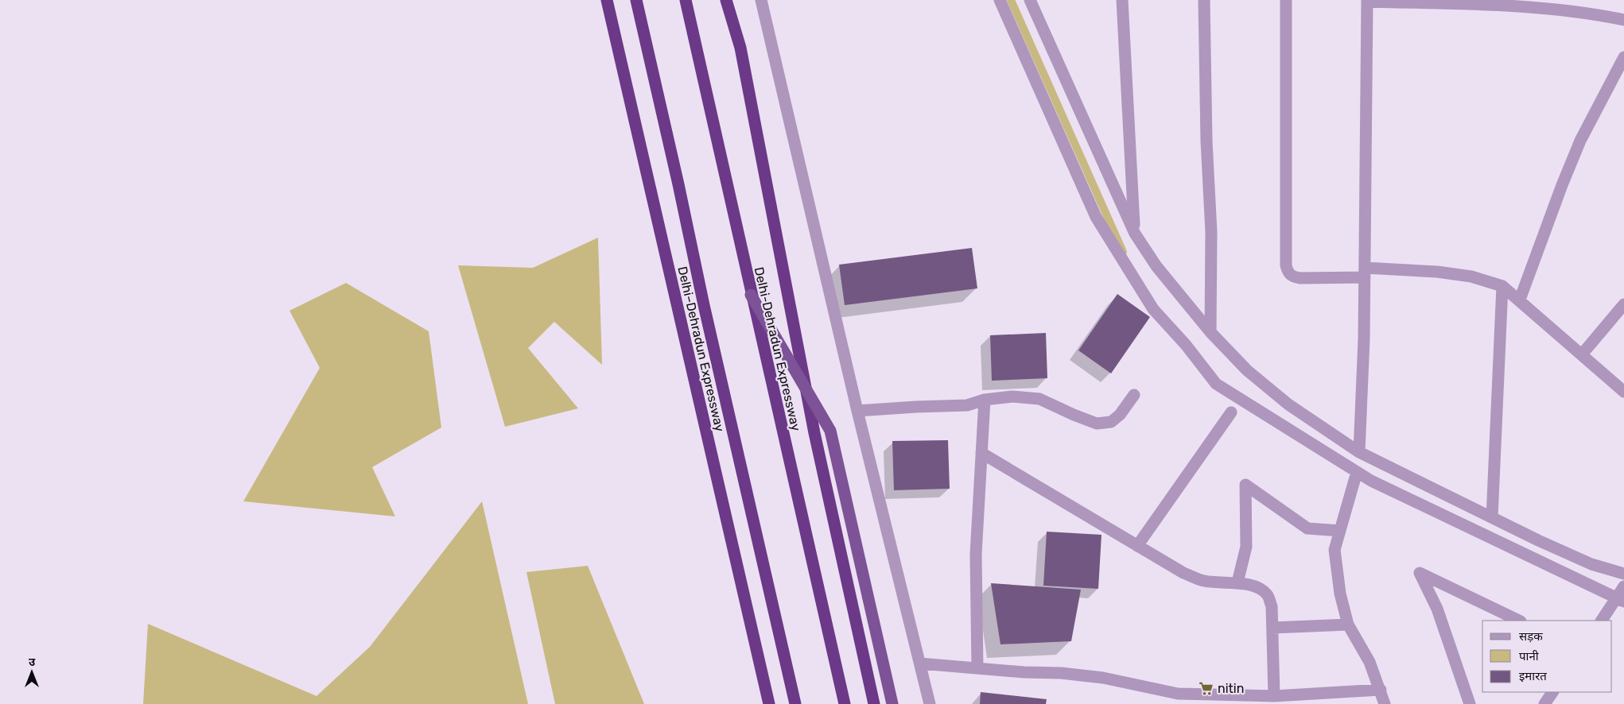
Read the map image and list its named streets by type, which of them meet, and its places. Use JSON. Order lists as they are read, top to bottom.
{
  "streets": {
    "highway": ["Delhi–Dehradun Expressway", "Delhi-Dehradun Expressway"]
  },
  "places": {
    "supermarket": ["nitin"]
  },
  "legend": ["सड़क", "पानी", "इमारत"],
  "north": "top"
}
